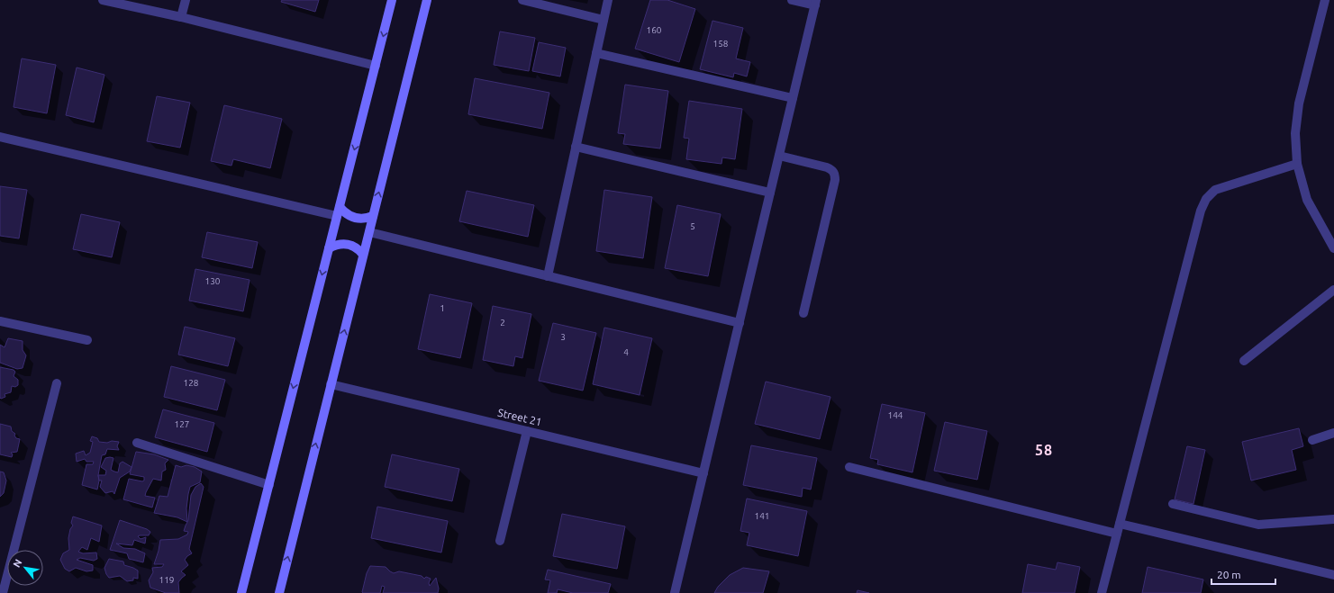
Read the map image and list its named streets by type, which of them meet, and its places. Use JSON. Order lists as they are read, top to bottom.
{
  "streets": {
    "street": ["Street 21"]
  },
  "districts": ["58"],
  "house_numbers": [
    "160",
    "158",
    "5",
    "130",
    "1",
    "2",
    "3",
    "4",
    "128",
    "144",
    "127",
    "141",
    "119"
  ],
  "scale_bar": "20 m",
  "north": "top left"
}
